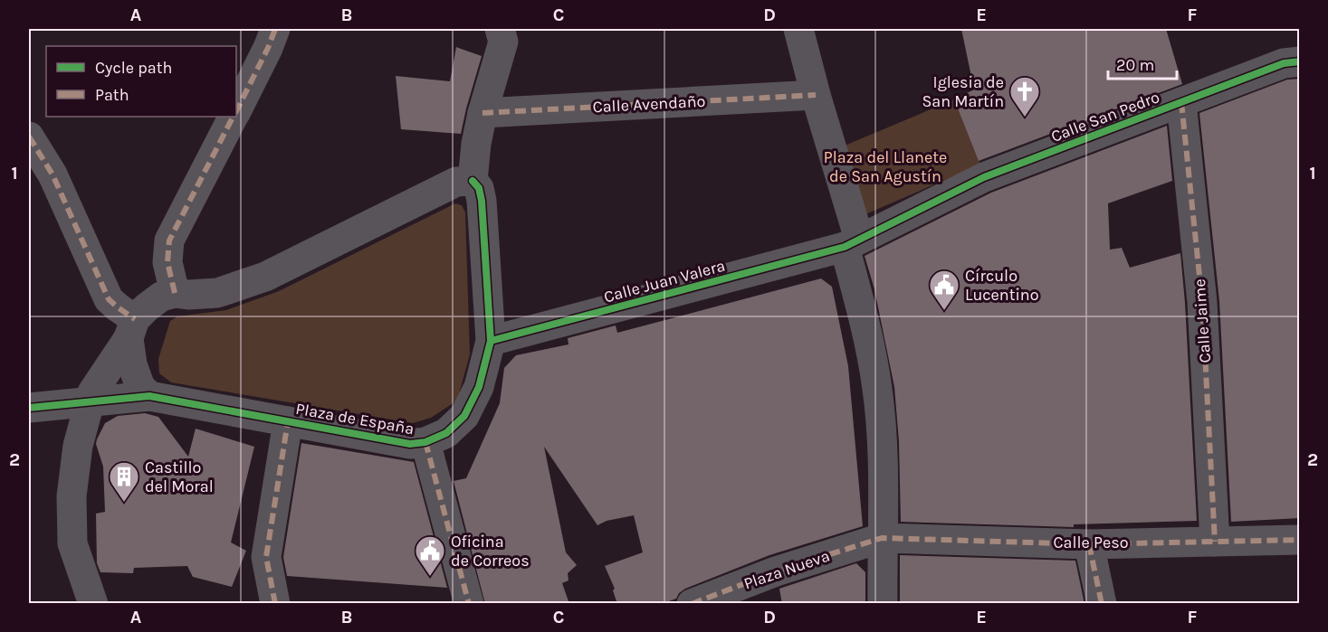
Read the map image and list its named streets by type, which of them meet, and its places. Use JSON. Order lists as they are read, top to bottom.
{
  "streets": {
    "street": [
      "Calle Avendaño",
      "Calle San Pedro",
      "Calle Juan Valera",
      "Calle Jaime",
      "Plaza de España",
      "Calle Peso",
      "Plaza Nueva"
    ]
  },
  "crossings": [
    ["Calle San Pedro", "Calle Juan Valera"],
    ["Calle San Pedro", "Calle Jaime"],
    ["Calle Juan Valera", "Plaza de España"],
    ["Calle Jaime", "Calle Peso"],
    ["Calle Peso", "Plaza Nueva"]
  ],
  "parks": ["Plaza del Llanete de San Agustín"],
  "places": {
    "church": ["Iglesia de San Martín"],
    "public building": ["Círculo Lucentino", "Oficina de Correos"],
    "building": ["Castillo del Moral"]
  },
  "legend": ["Cycle path", "Path"],
  "scale_bar": "20 m",
  "grid": {
    "columns": [
      "A",
      "B",
      "C",
      "D",
      "E",
      "F"
    ],
    "rows": ["1", "2"]
  }
}
